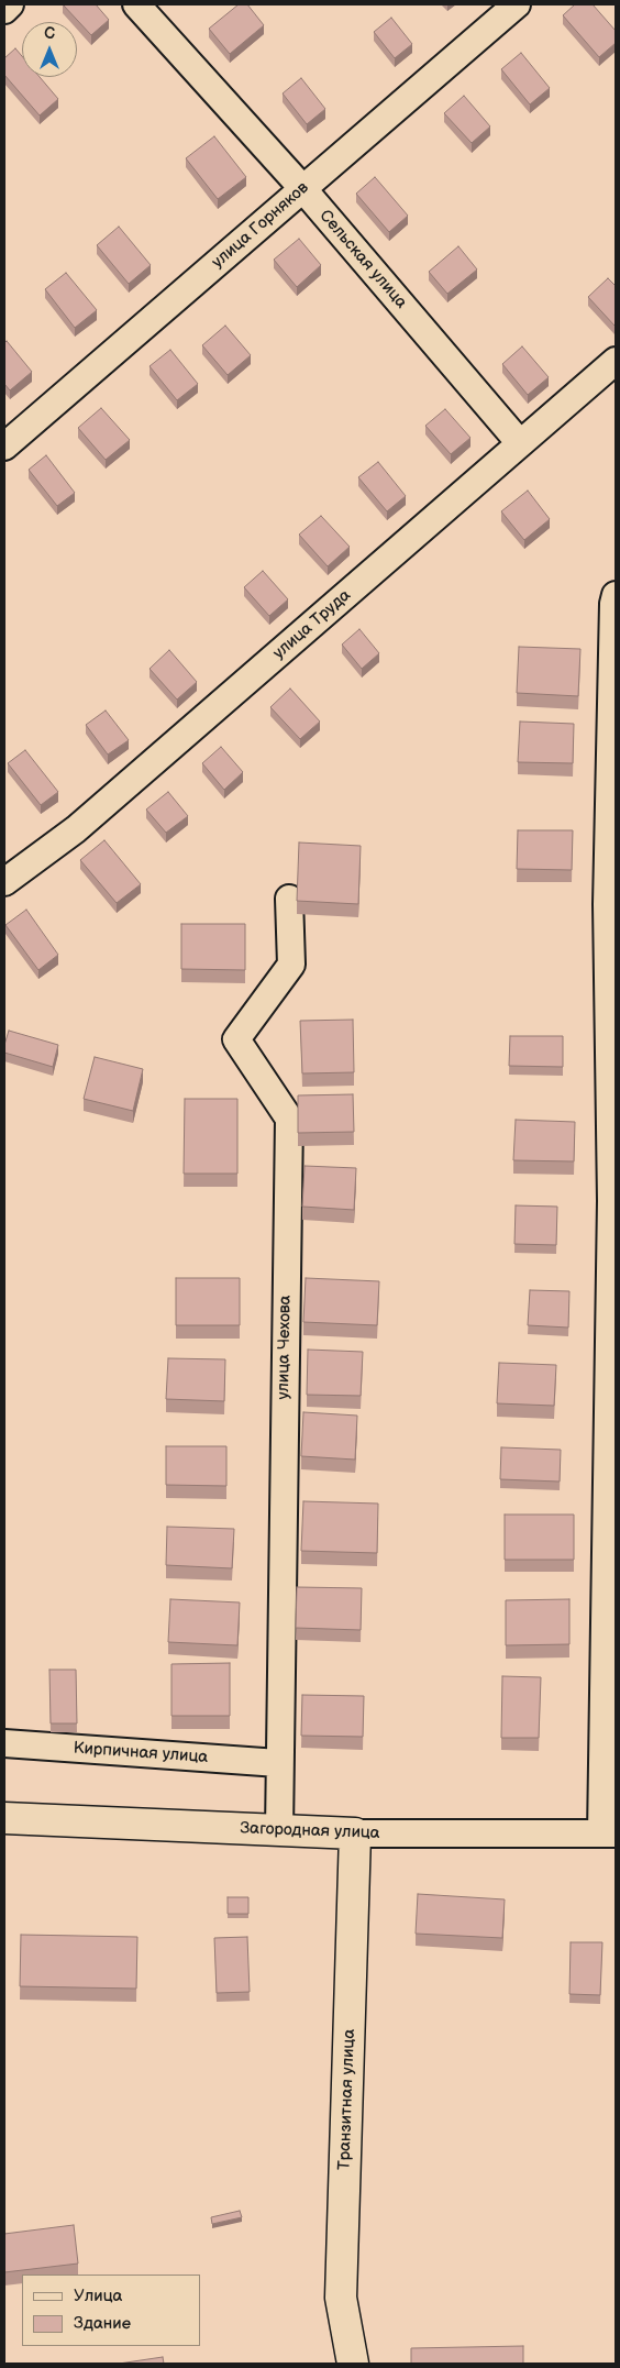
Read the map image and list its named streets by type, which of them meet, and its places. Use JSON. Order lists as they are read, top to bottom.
{
  "streets": {
    "main road": ["Загородная улица", "Транзитная улица"],
    "street": [
      "улица Горняков",
      "Сельская улица",
      "улица Труда",
      "улица Чехова",
      "Кирпичная улица"
    ]
  },
  "crossings": [
    ["улица Горняков", "Сельская улица"],
    ["Сельская улица", "улица Труда"],
    ["улица Чехова", "Кирпичная улица"],
    ["улица Чехова", "Загородная улица"],
    ["Загородная улица", "Транзитная улица"]
  ],
  "legend": ["Улица", "Здание"],
  "north": "top"
}
